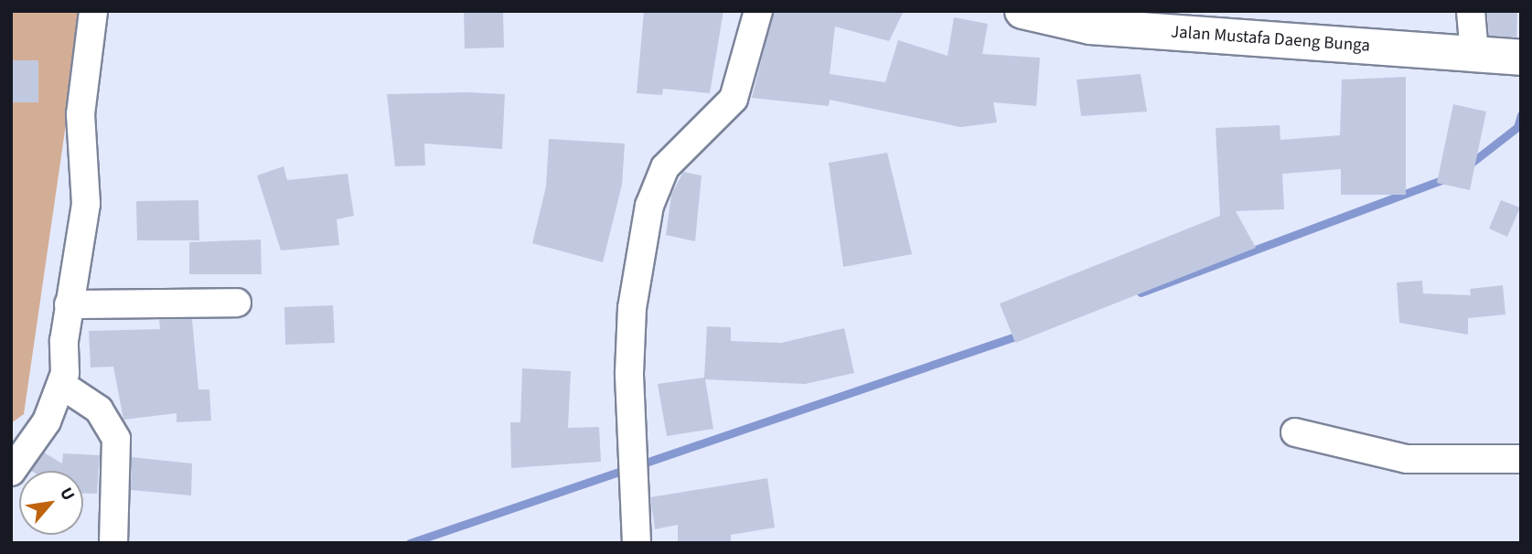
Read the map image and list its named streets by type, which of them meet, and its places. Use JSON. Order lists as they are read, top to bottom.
{
  "streets": {
    "main road": ["Jalan Mustafa Daeng Bunga"]
  },
  "north": "top right"
}
